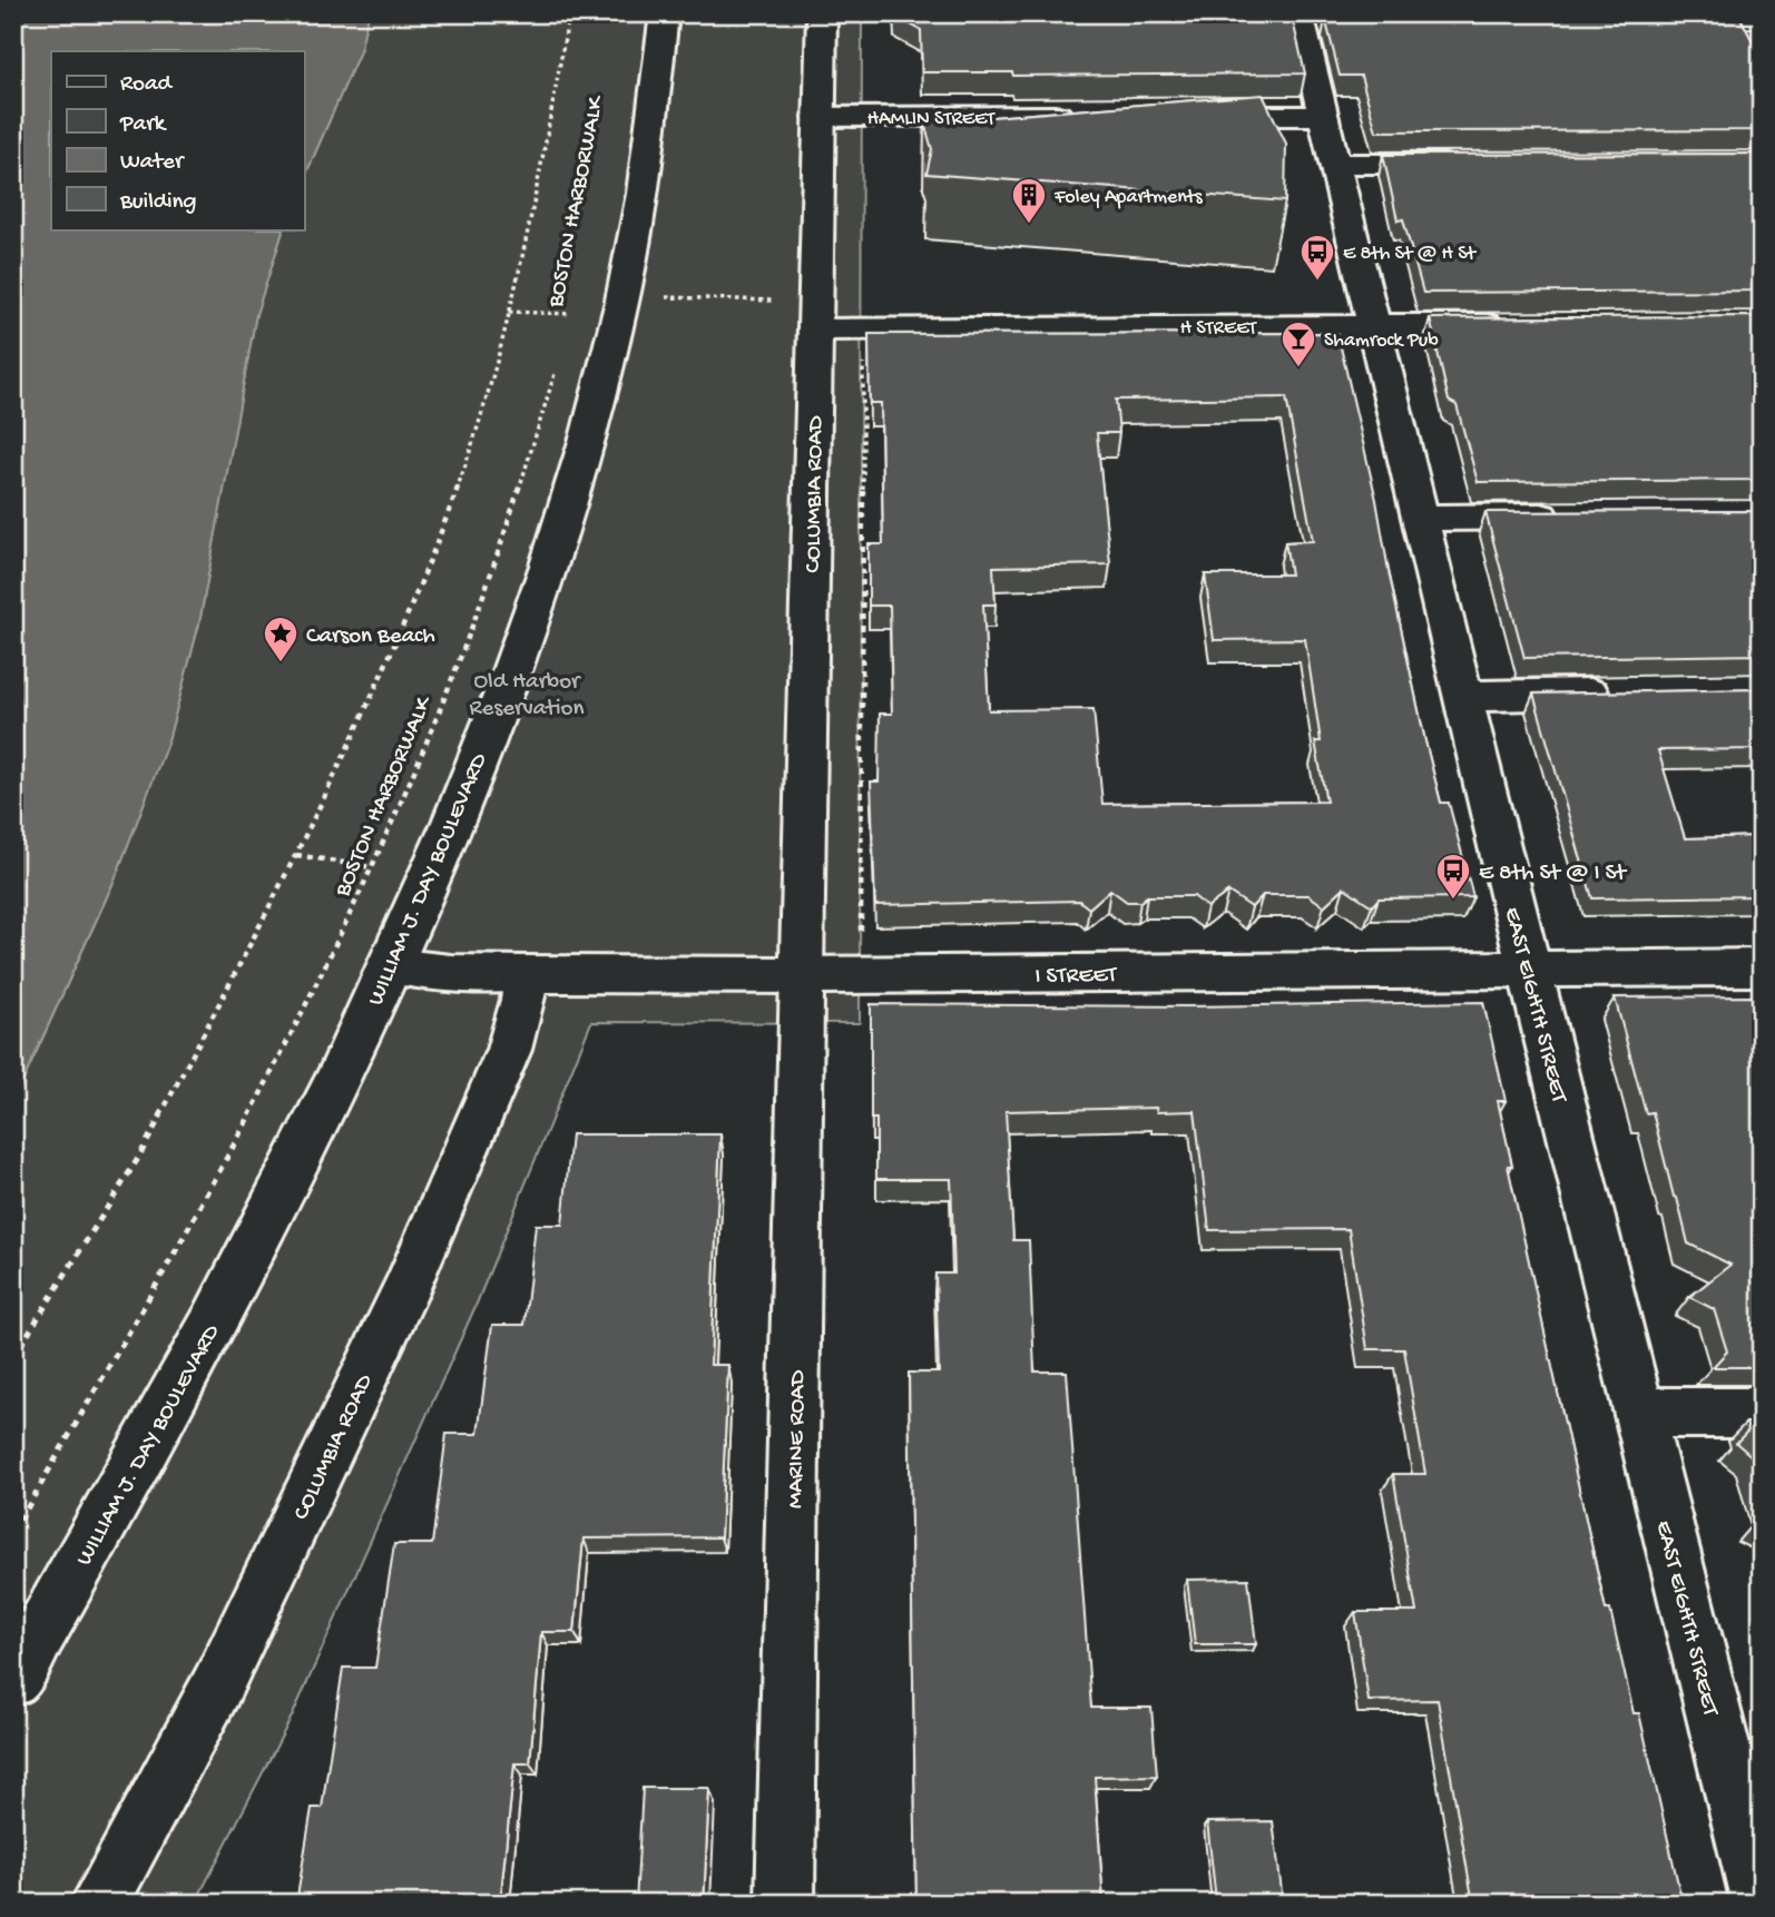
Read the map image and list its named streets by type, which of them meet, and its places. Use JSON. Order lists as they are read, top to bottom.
{
  "streets": {
    "street": [
      "HAMLIN STREET",
      "H STREET",
      "COLUMBIA ROAD",
      "WILLIAM J. DAY BOULEVARD",
      "I STREET",
      "EAST EIGHTH STREET",
      "MARINE ROAD"
    ],
    "path": ["BOSTON HARBORWALK"]
  },
  "crossings": [
    ["HAMLIN STREET", "COLUMBIA ROAD"],
    ["H STREET", "COLUMBIA ROAD"],
    ["H STREET", "EAST EIGHTH STREET"],
    ["COLUMBIA ROAD", "I STREET"],
    ["COLUMBIA ROAD", "MARINE ROAD"],
    ["WILLIAM J. DAY BOULEVARD", "I STREET"],
    ["I STREET", "EAST EIGHTH STREET"],
    ["I STREET", "MARINE ROAD"]
  ],
  "parks": ["Old Harbor Reservation"],
  "places": {
    "building": ["Foley Apartments"],
    "bus stop": ["E 8th St @ H St", "E 8th St @ I St"],
    "bar": ["Shamrock Pub"],
    "place": ["Carson Beach"]
  },
  "legend": [
    "Road",
    "Park",
    "Water",
    "Building"
  ]
}
